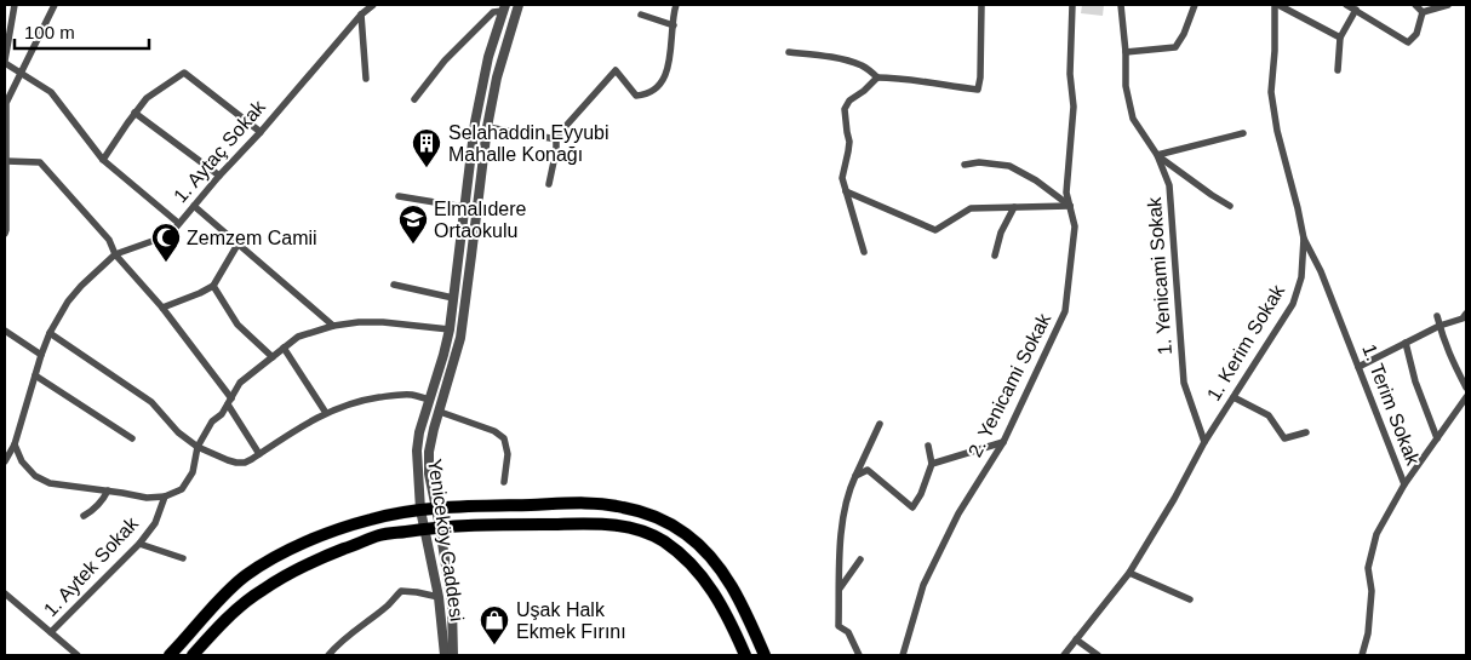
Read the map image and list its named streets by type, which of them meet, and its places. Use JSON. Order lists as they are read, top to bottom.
{
  "streets": {
    "street": [
      "1. Aytaç Sokak",
      "1. Yenicami Sokak",
      "1. Kerim Sokak",
      "2. Yenicami Sokak",
      "1. Terim Sokak",
      "Yeniceköy Caddesi",
      "1. Aytek Sokak"
    ]
  },
  "crossings": [
    ["1. Yenicami Sokak", "1. Kerim Sokak"],
    ["1. Kerim Sokak", "1. Terim Sokak"]
  ],
  "places": {
    "building": ["Selahaddin Eyyubi Mahalle Konağı"],
    "school or university": ["Elmalıdere Ortaokulu"],
    "mosque": ["Zemzem Camii"],
    "shop": ["Uşak Halk Ekmek Fırını"]
  },
  "scale_bar": "100 m"
}
